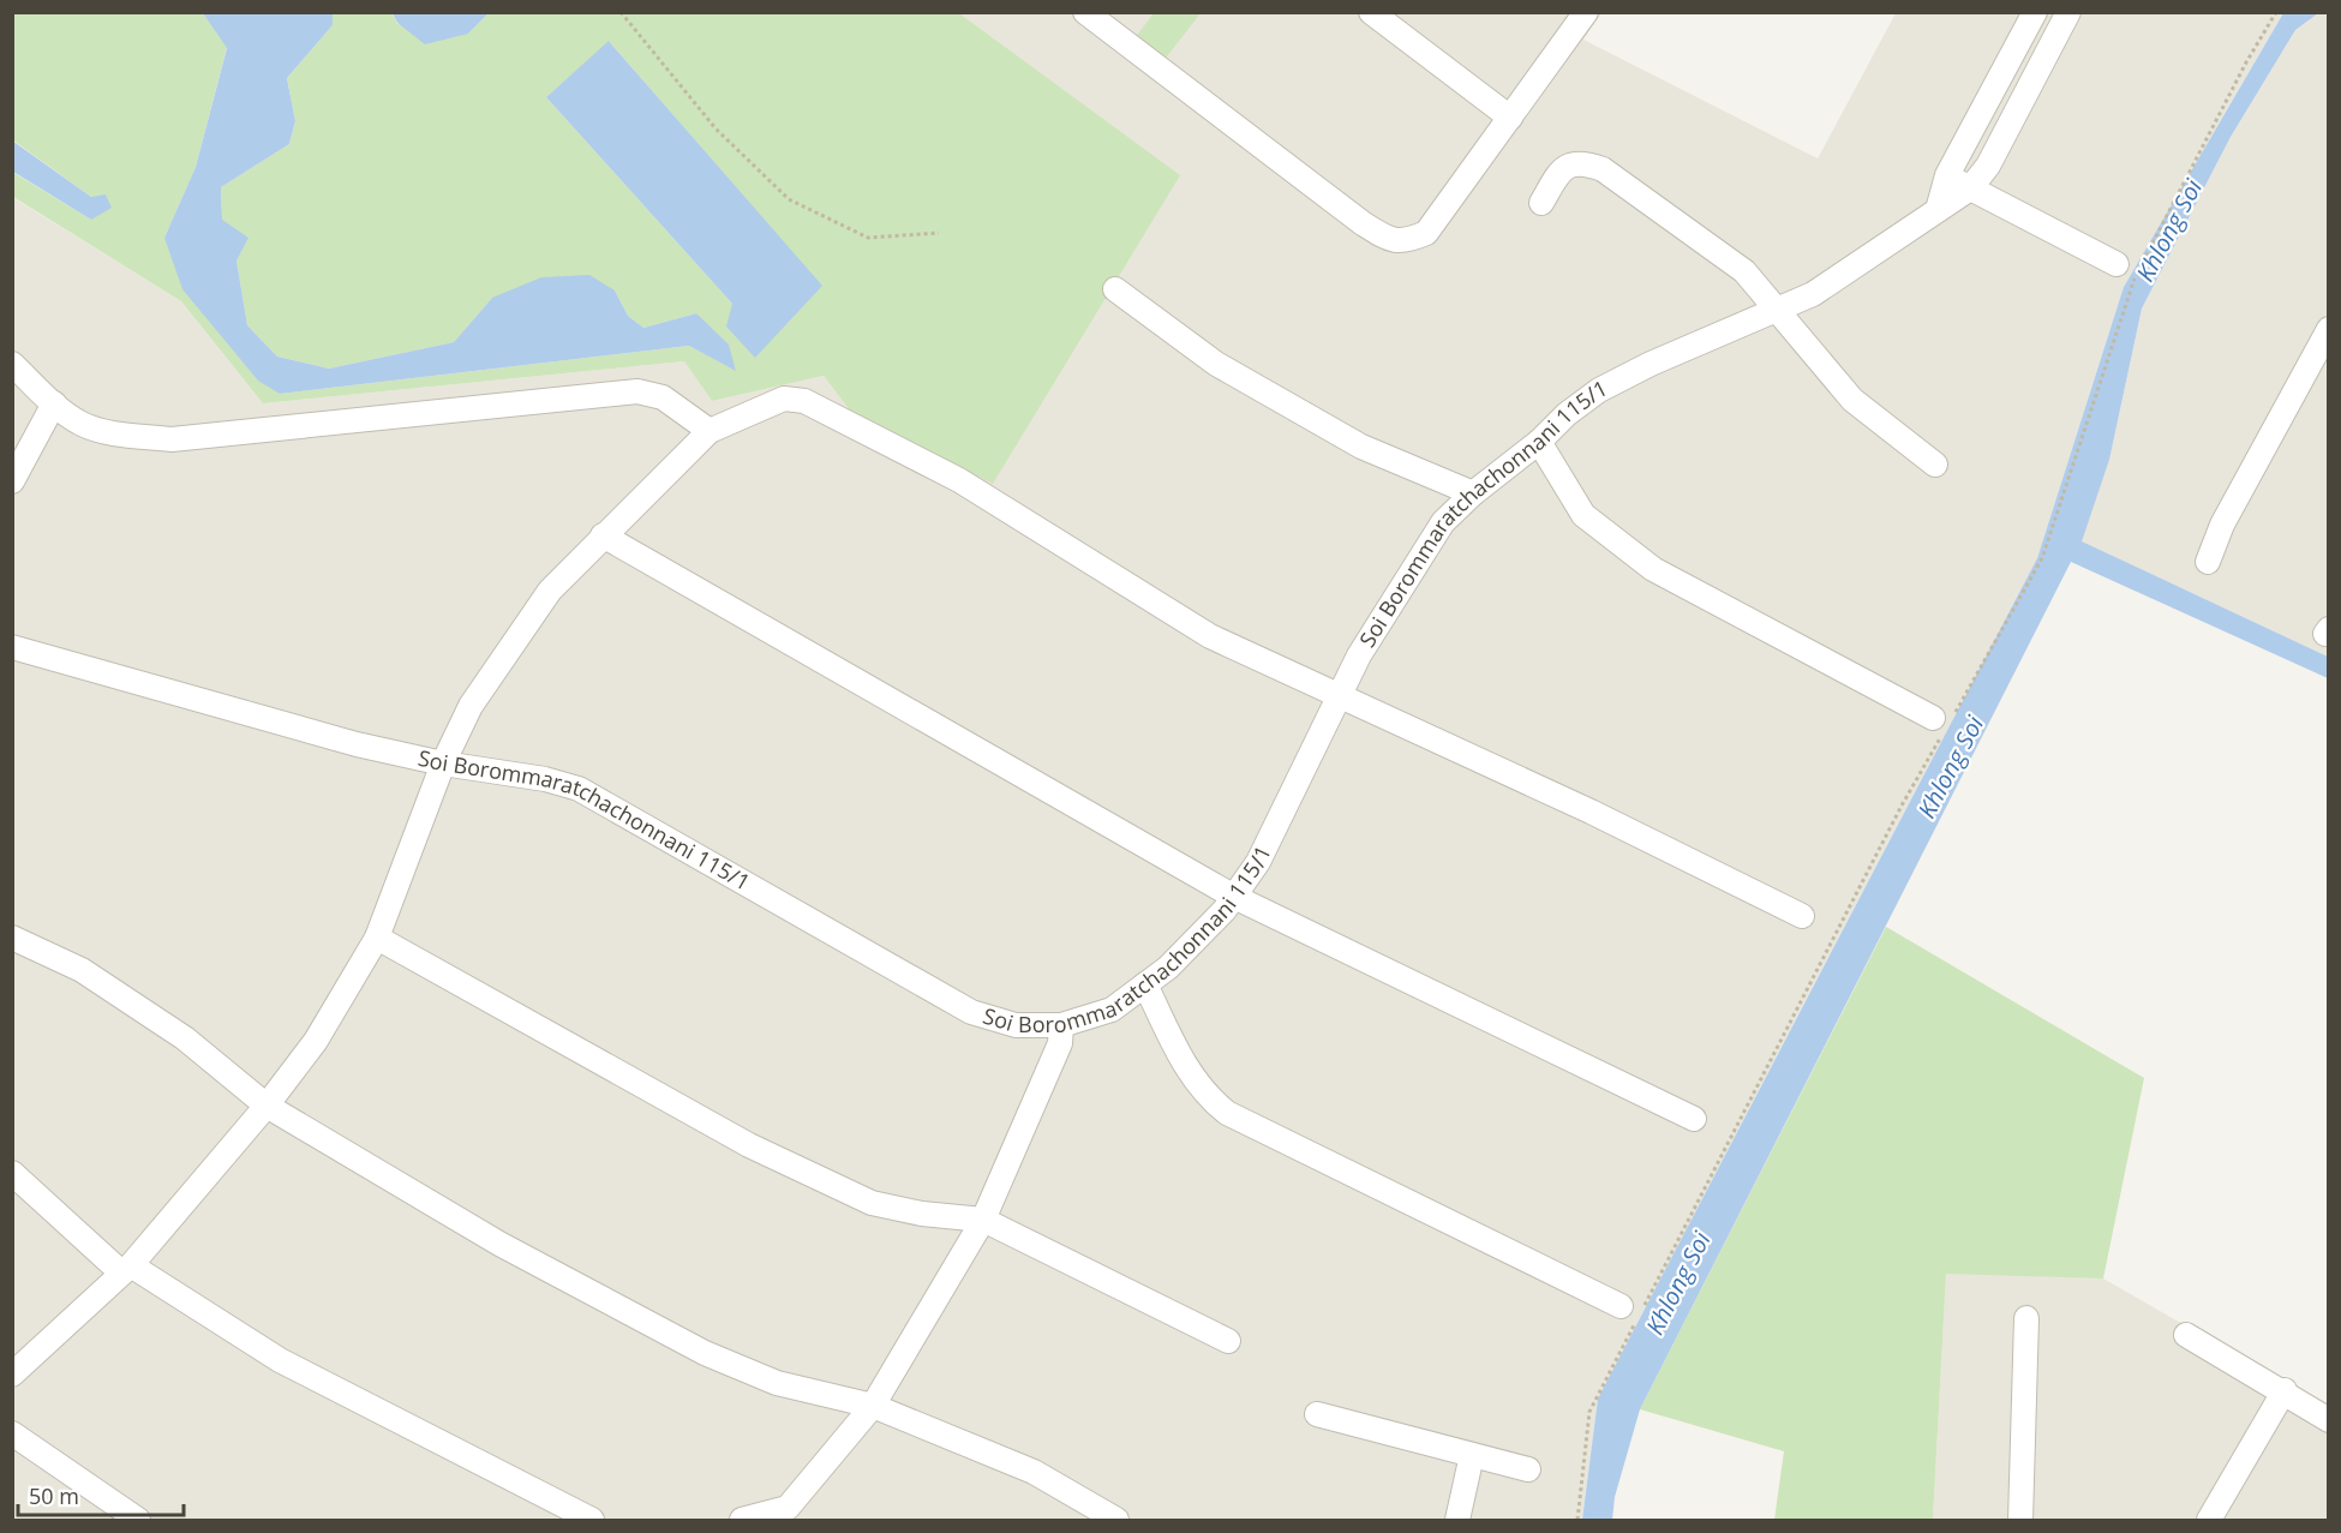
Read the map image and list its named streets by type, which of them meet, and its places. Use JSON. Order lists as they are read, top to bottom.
{
  "streets": {
    "street": ["Soi Borommaratchachonnani 115/1"]
  },
  "water": ["Khlong Soi"],
  "scale_bar": "50 m"
}
